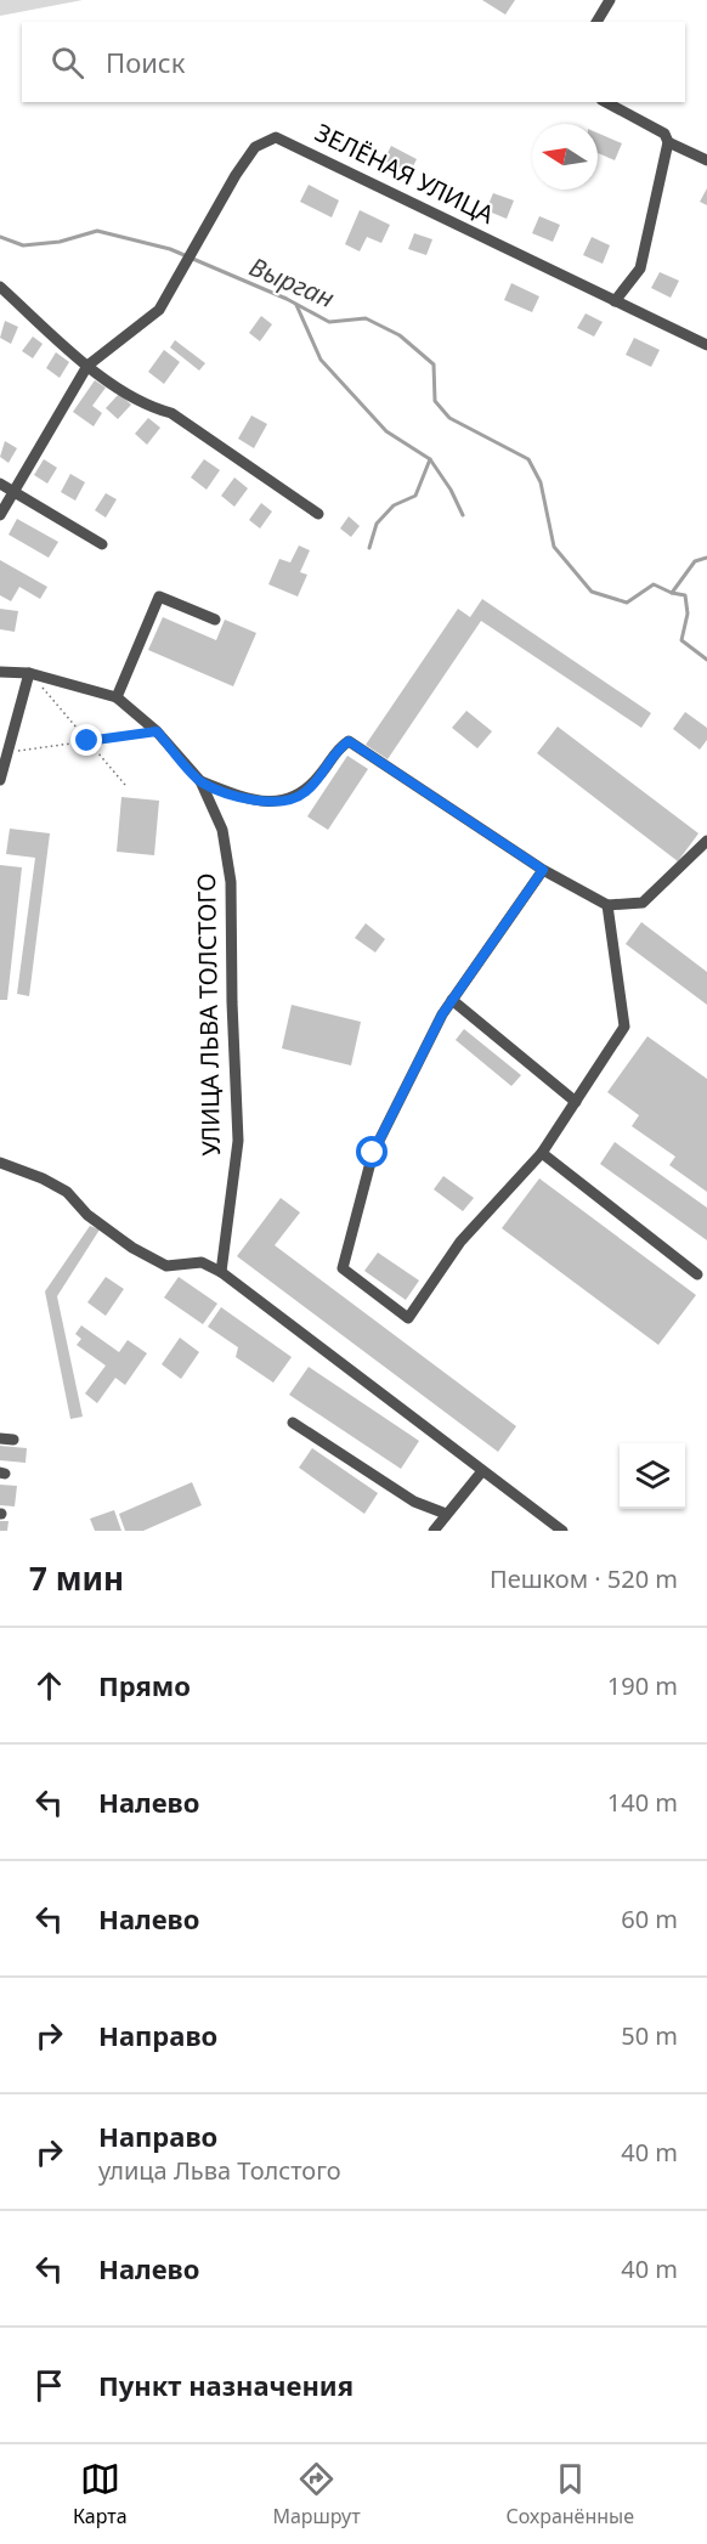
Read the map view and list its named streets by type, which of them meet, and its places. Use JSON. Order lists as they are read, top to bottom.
{
  "streets": {
    "street": ["ЗЕЛЁНАЯ УЛИЦА", "УЛИЦА ЛЬВА ТОЛСТОГО"]
  },
  "water": ["Вырган"],
  "north": "left",
  "page": {
    "search": "Поиск",
    "heading": ["7 мин", "Пешком · 520 m"],
    "list": [
      ["Прямо", "190 m"],
      ["Налево", "140 m"],
      ["Налево", "60 m"],
      ["Направо", "50 m"],
      ["Направо", "улица Льва Толстого", "40 m"],
      ["Налево", "40 m"],
      "Пункт назначения"
    ],
    "nav": ["Карта", "Маршрут", "Сохранённые"]
  }
}
